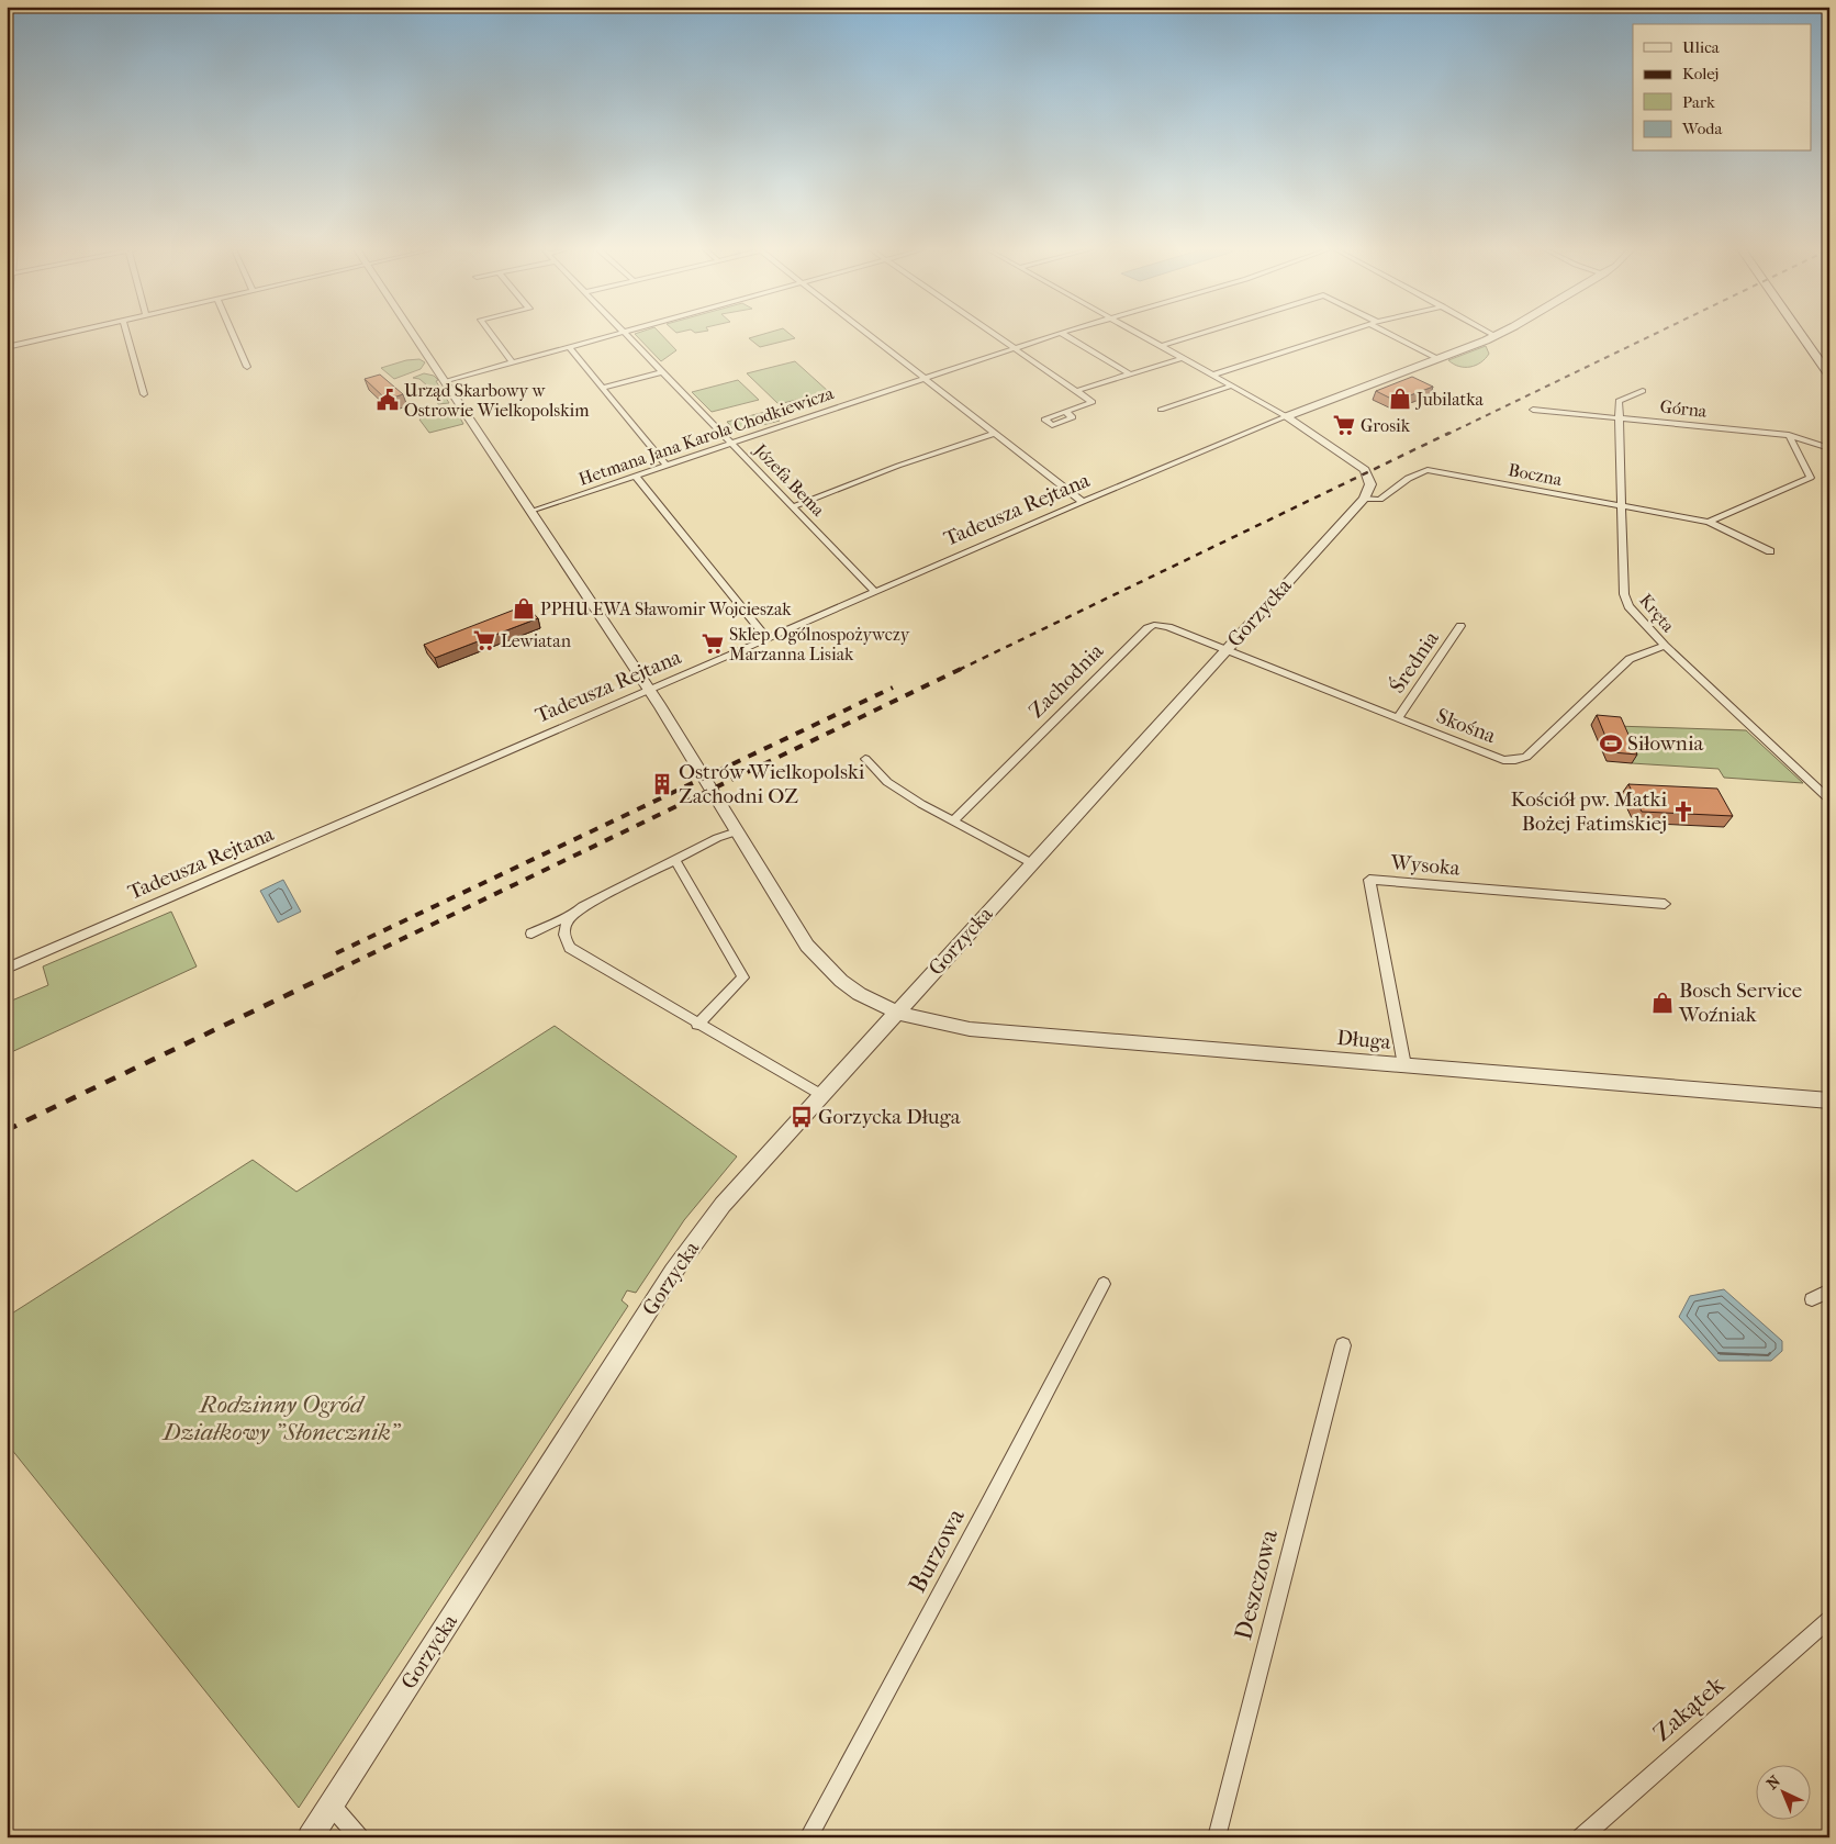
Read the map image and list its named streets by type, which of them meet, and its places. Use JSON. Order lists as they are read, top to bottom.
{
  "streets": {
    "street": [
      "Górna",
      "Hetmana Jana Karola Chodkiewicza",
      "Boczna",
      "Józefa Bema",
      "Tadeusza Rejtana",
      "Gorzycka",
      "Kręta",
      "Średnia",
      "Zachodnia",
      "Skośna",
      "Wysoka",
      "Długa",
      "Burzowa",
      "Deszczowa",
      "Zakątek"
    ]
  },
  "crossings": [
    ["Górna", "Kręta"],
    ["Hetmana Jana Karola Chodkiewicza", "Józefa Bema"],
    ["Hetmana Jana Karola Chodkiewicza", "Długa"],
    ["Boczna", "Gorzycka"],
    ["Boczna", "Kręta"],
    ["Józefa Bema", "Tadeusza Rejtana"],
    ["Tadeusza Rejtana", "Długa"],
    ["Gorzycka", "Zachodnia"],
    ["Gorzycka", "Skośna"],
    ["Gorzycka", "Długa"],
    ["Kręta", "Skośna"],
    ["Średnia", "Skośna"],
    ["Zachodnia", "Skośna"],
    ["Wysoka", "Długa"]
  ],
  "parks": ["Rodzinny Ogród Działkowy \"Słonecznik\""],
  "places": {
    "shop": ["Jubilatka", "PPHU EWA Sławomir Wojcieszak", "Bosch Service Woźniak"],
    "public building": ["Urząd Skarbowy w Ostrowie Wielkopolskim"],
    "supermarket": ["Grosik", "Lewiatan", "Sklep Ogólnospożywczy Marzanna Lisiak"],
    "sports": ["Siłownia"],
    "building": ["Ostrów Wielkopolski Zachodni OZ"],
    "church": ["Kościół pw. Matki Bożej Fatimskiej"],
    "bus stop": ["Gorzycka Długa"]
  },
  "legend": [
    "Ulica",
    "Kolej",
    "Park",
    "Woda"
  ],
  "north": "top left"
}
